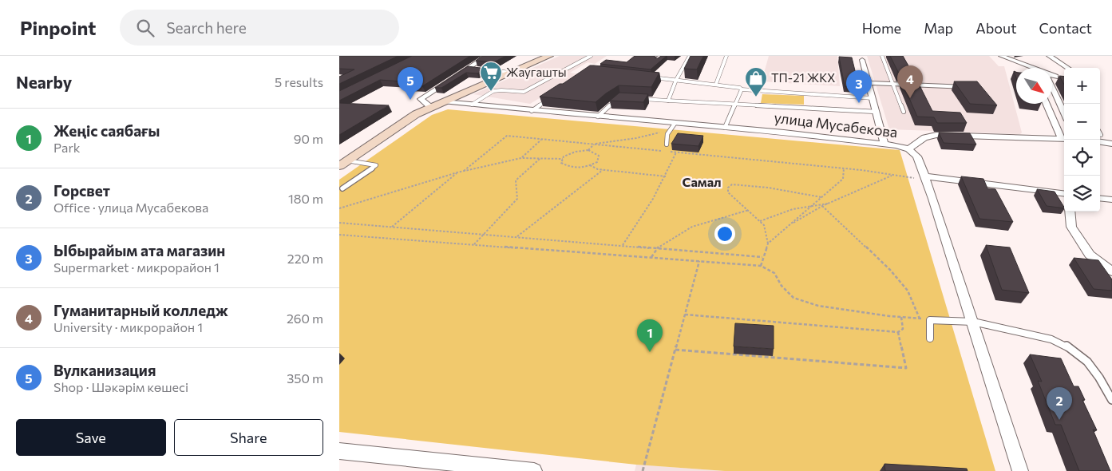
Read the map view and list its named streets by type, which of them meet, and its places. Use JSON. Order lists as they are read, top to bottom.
{
  "streets": {
    "street": ["улица Мусабекова"]
  },
  "districts": ["Самал"],
  "places": {
    "supermarket": ["Жаугашты"],
    "shop": ["ТП-21 ЖКХ"]
  },
  "north": "bottom right",
  "page": {
    "header": "Pinpoint",
    "search": "Search here",
    "nav": [
      "Home",
      "Map",
      "About",
      "Contact"
    ],
    "heading": ["Nearby", "5 results"],
    "pins": [
      "4",
      "5",
      "3",
      "1",
      "2"
    ],
    "map_buttons": ["+", "−"],
    "list": [
      {
        "mark": "1",
        "name": "Жеңіс саябағы",
        "note": "Park",
        "value": "90 m"
      },
      {
        "mark": "2",
        "name": "Горсвет",
        "note": "Office · улица Мусабекова",
        "value": "180 m"
      },
      {
        "mark": "3",
        "name": "Ыбырайым ата магазин",
        "note": "Supermarket · микрорайон 1",
        "value": "220 m"
      },
      {
        "mark": "4",
        "name": "Гуманитарный колледж",
        "note": "University · микрорайон 1",
        "value": "260 m"
      },
      {
        "mark": "5",
        "name": "Вулканизация",
        "note": "Shop · Шәкәрім көшесі",
        "value": "350 m"
      }
    ],
    "buttons": ["Save", "Share"]
  }
}
